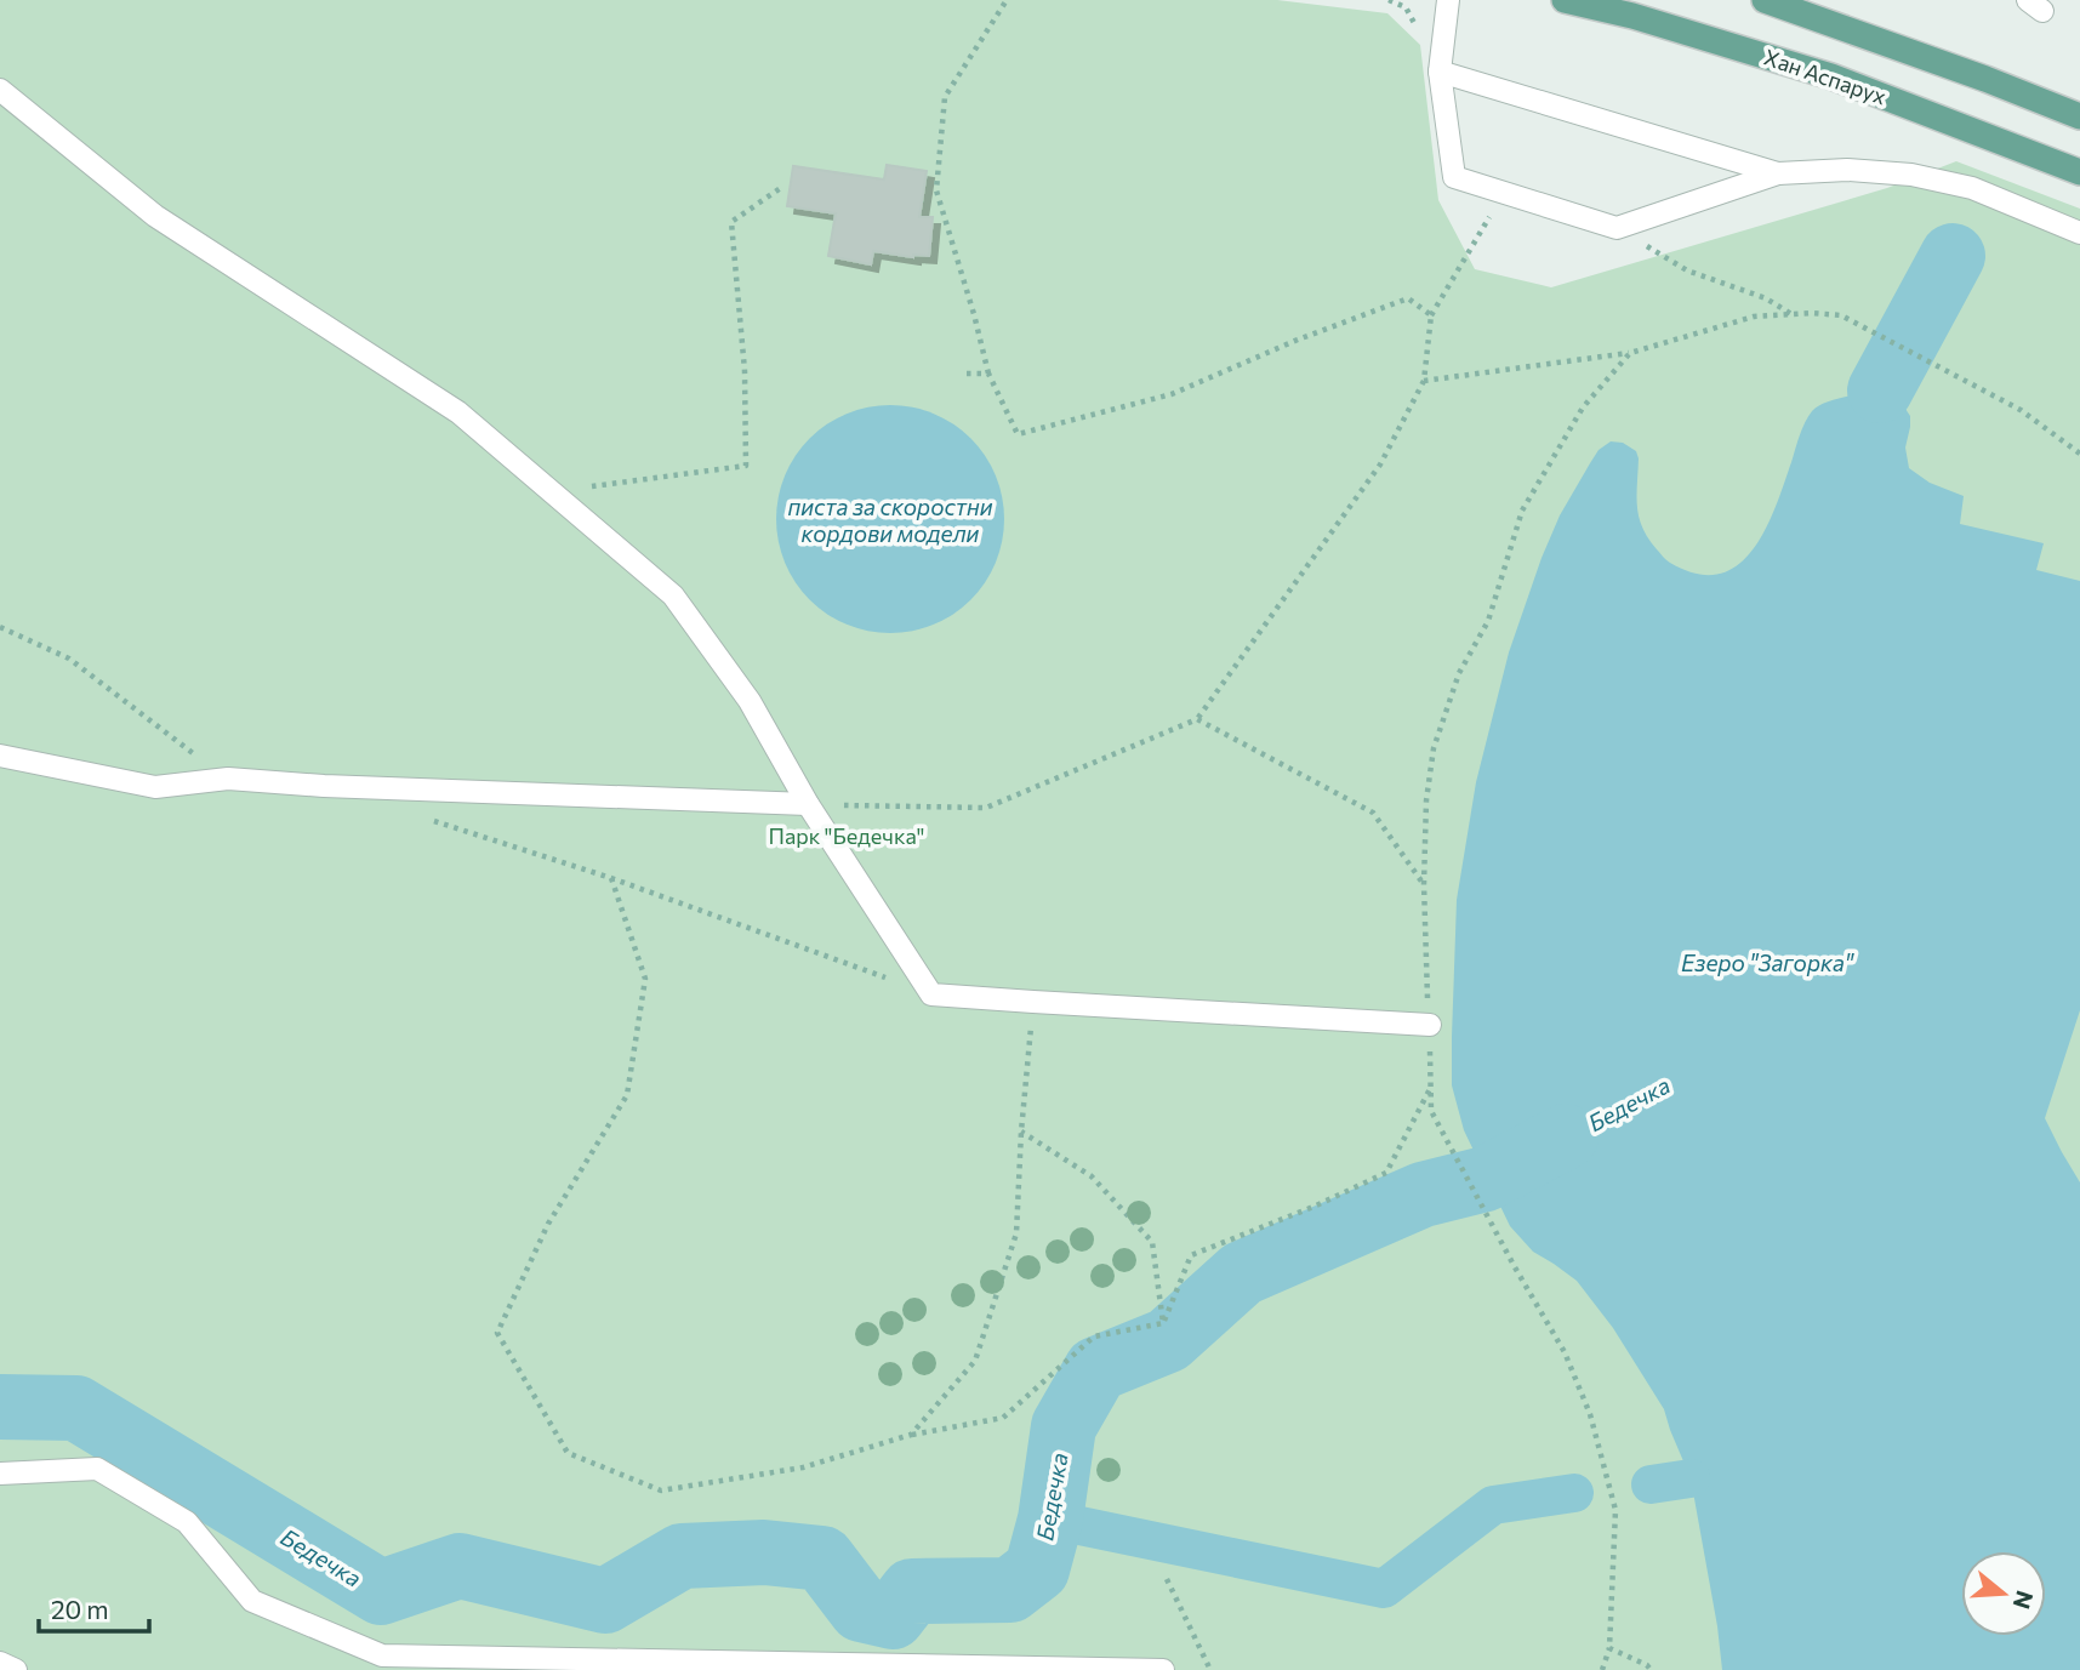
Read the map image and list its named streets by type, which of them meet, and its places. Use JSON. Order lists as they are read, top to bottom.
{
  "streets": {
    "main road": ["Хан Аспарух"]
  },
  "water": ["писта за скоростни кордови модели", "Езеро \"Загорка\"", "Бедечка"],
  "parks": ["Парк \"Бедечка\""],
  "scale_bar": "20 m",
  "north": "right"
}
